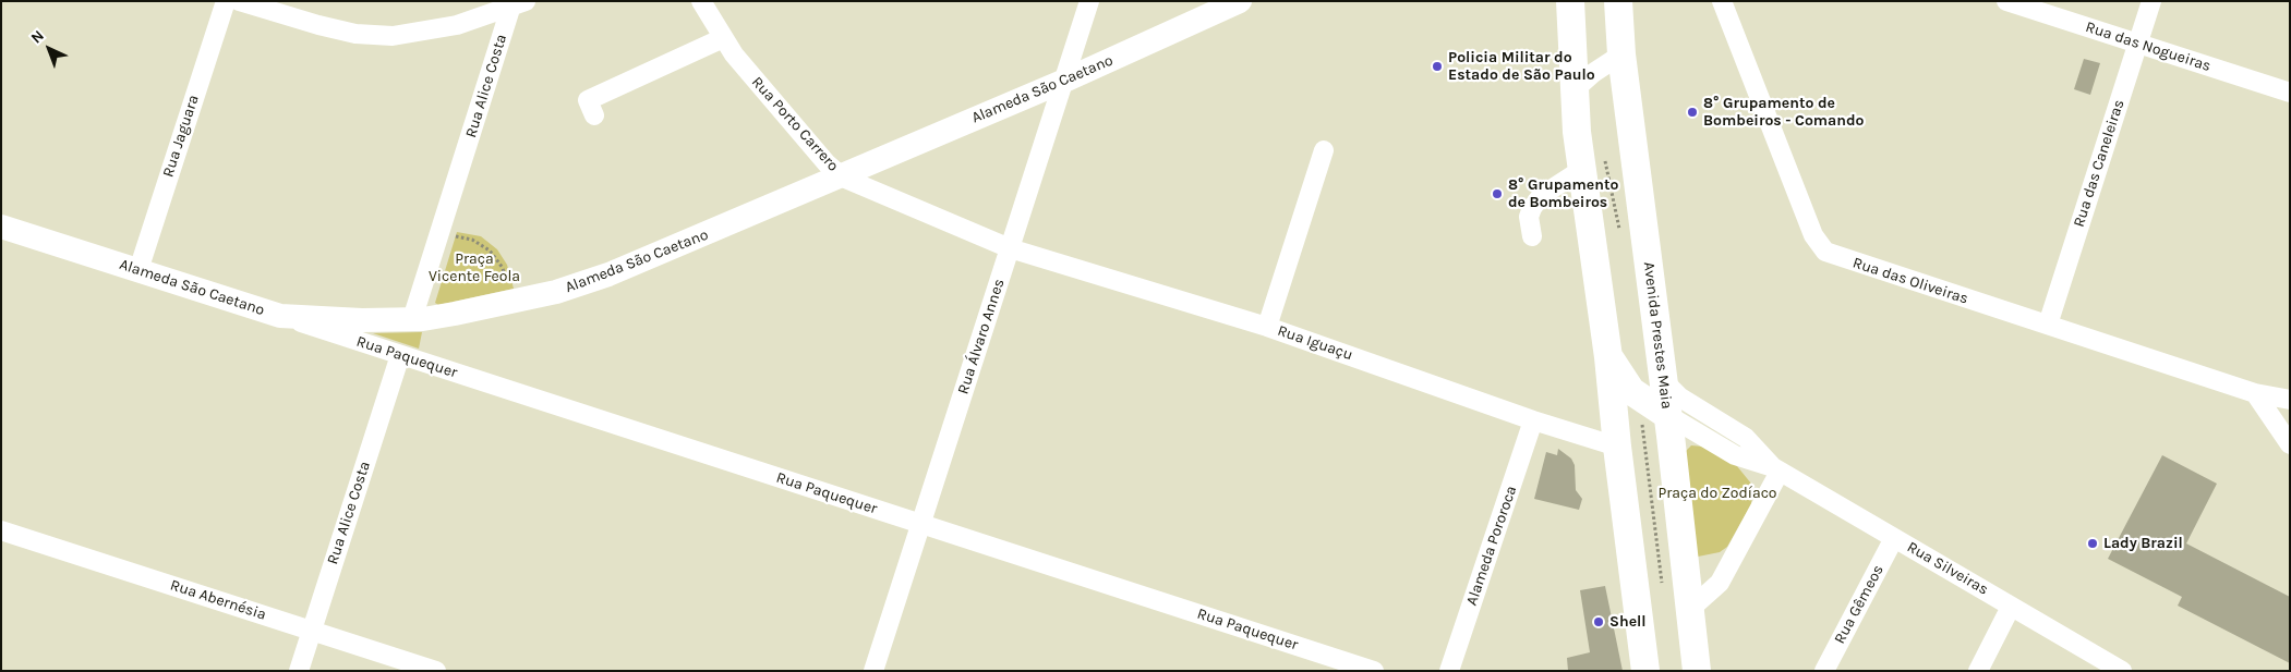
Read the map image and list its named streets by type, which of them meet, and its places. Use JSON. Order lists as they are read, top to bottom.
{
  "streets": {
    "highway": ["Avenida Prestes Maia"],
    "main road": ["Alameda São Caetano"],
    "street": [
      "Rua das Nogueiras",
      "Rua Alice Costa",
      "Rua Porto Carrero",
      "Rua Jaguara",
      "Rua das Caneleiras",
      "Rua das Oliveiras",
      "Rua Álvaro Annes",
      "Rua Iguaçu",
      "Rua Paquequer",
      "Alameda Pororoca",
      "Rua Silveiras",
      "Rua Abernésia",
      "Rua Gêmeos"
    ]
  },
  "crossings": [
    ["Rua das Nogueiras", "Rua das Caneleiras"],
    ["Rua Alice Costa", "Alameda São Caetano"],
    ["Rua Alice Costa", "Rua Paquequer"],
    ["Rua Alice Costa", "Rua Abernésia"],
    ["Alameda São Caetano", "Rua Porto Carrero"],
    ["Alameda São Caetano", "Rua Jaguara"],
    ["Alameda São Caetano", "Rua Álvaro Annes"],
    ["Alameda São Caetano", "Rua Paquequer"],
    ["Rua Porto Carrero", "Rua Álvaro Annes"],
    ["Rua Porto Carrero", "Rua Iguaçu"],
    ["Rua das Caneleiras", "Rua das Oliveiras"],
    ["Avenida Prestes Maia", "Rua Silveiras"],
    ["Rua Álvaro Annes", "Rua Iguaçu"],
    ["Rua Álvaro Annes", "Rua Paquequer"],
    ["Rua Iguaçu", "Alameda Pororoca"],
    ["Rua Silveiras", "Rua Gêmeos"]
  ],
  "parks": ["Praça Vicente Feola", "Praça do Zodíaco"],
  "places": [
    "Policia Militar do Estado de São Paulo",
    "8° Grupamento de Bombeiros - Comando",
    "8° Grupamento de Bombeiros",
    "Lady Brazil",
    "Shell"
  ],
  "north": "top left"
}
